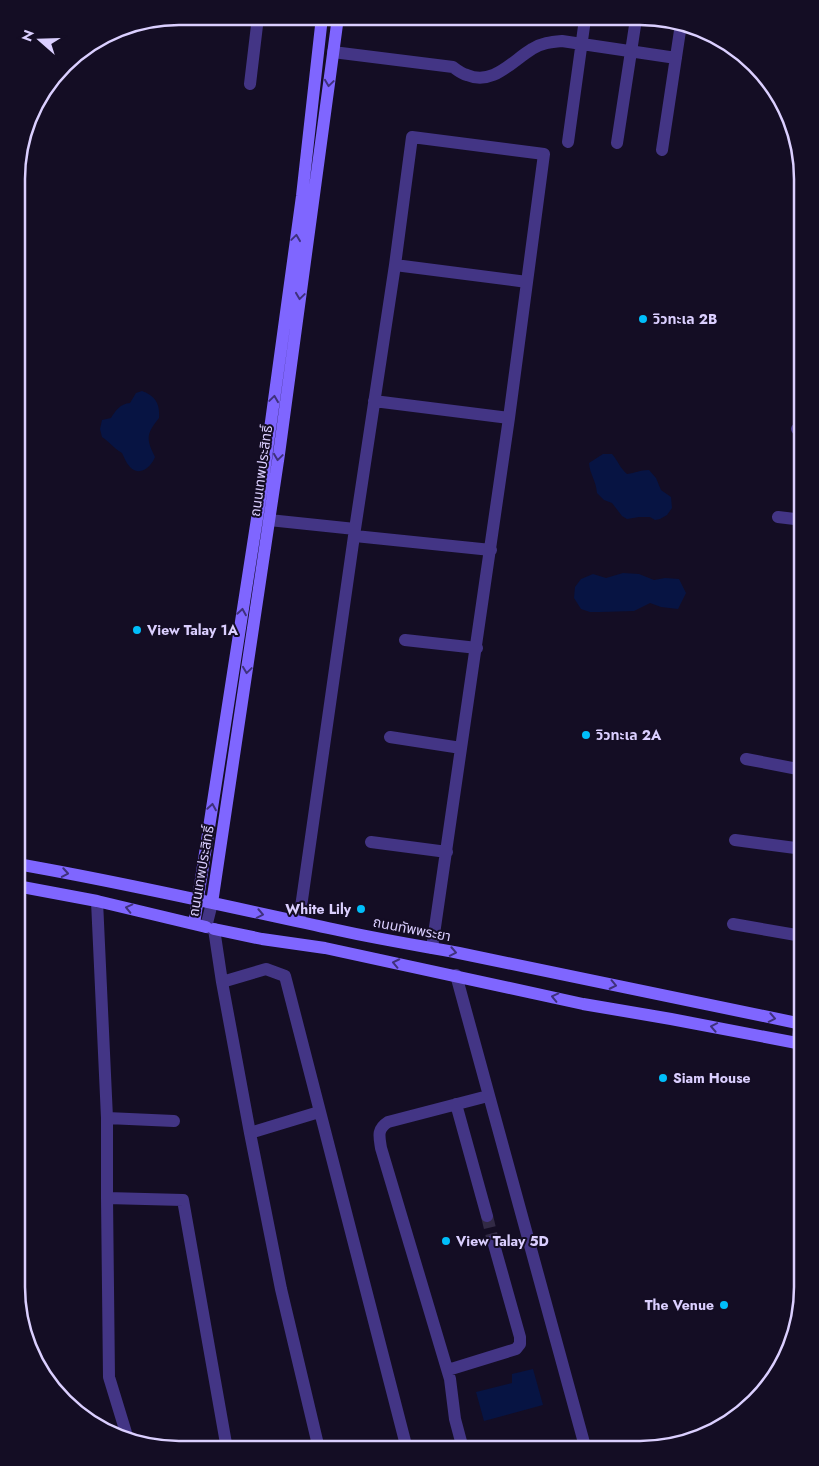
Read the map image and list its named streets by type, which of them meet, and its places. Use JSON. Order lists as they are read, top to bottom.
{
  "streets": {
    "main road": ["ถนนเทพประสิทธิ์", "ถนนทัพพระยา"]
  },
  "crossings": [
    ["ถนนเทพประสิทธิ์", "ถนนทัพพระยา"]
  ],
  "places": [
    "วิวทะเล 2B",
    "View Talay 1A",
    "วิวทะเล 2A",
    "White Lily",
    "Siam House",
    "View Talay 5D",
    "The Venue"
  ],
  "north": "left"
}
